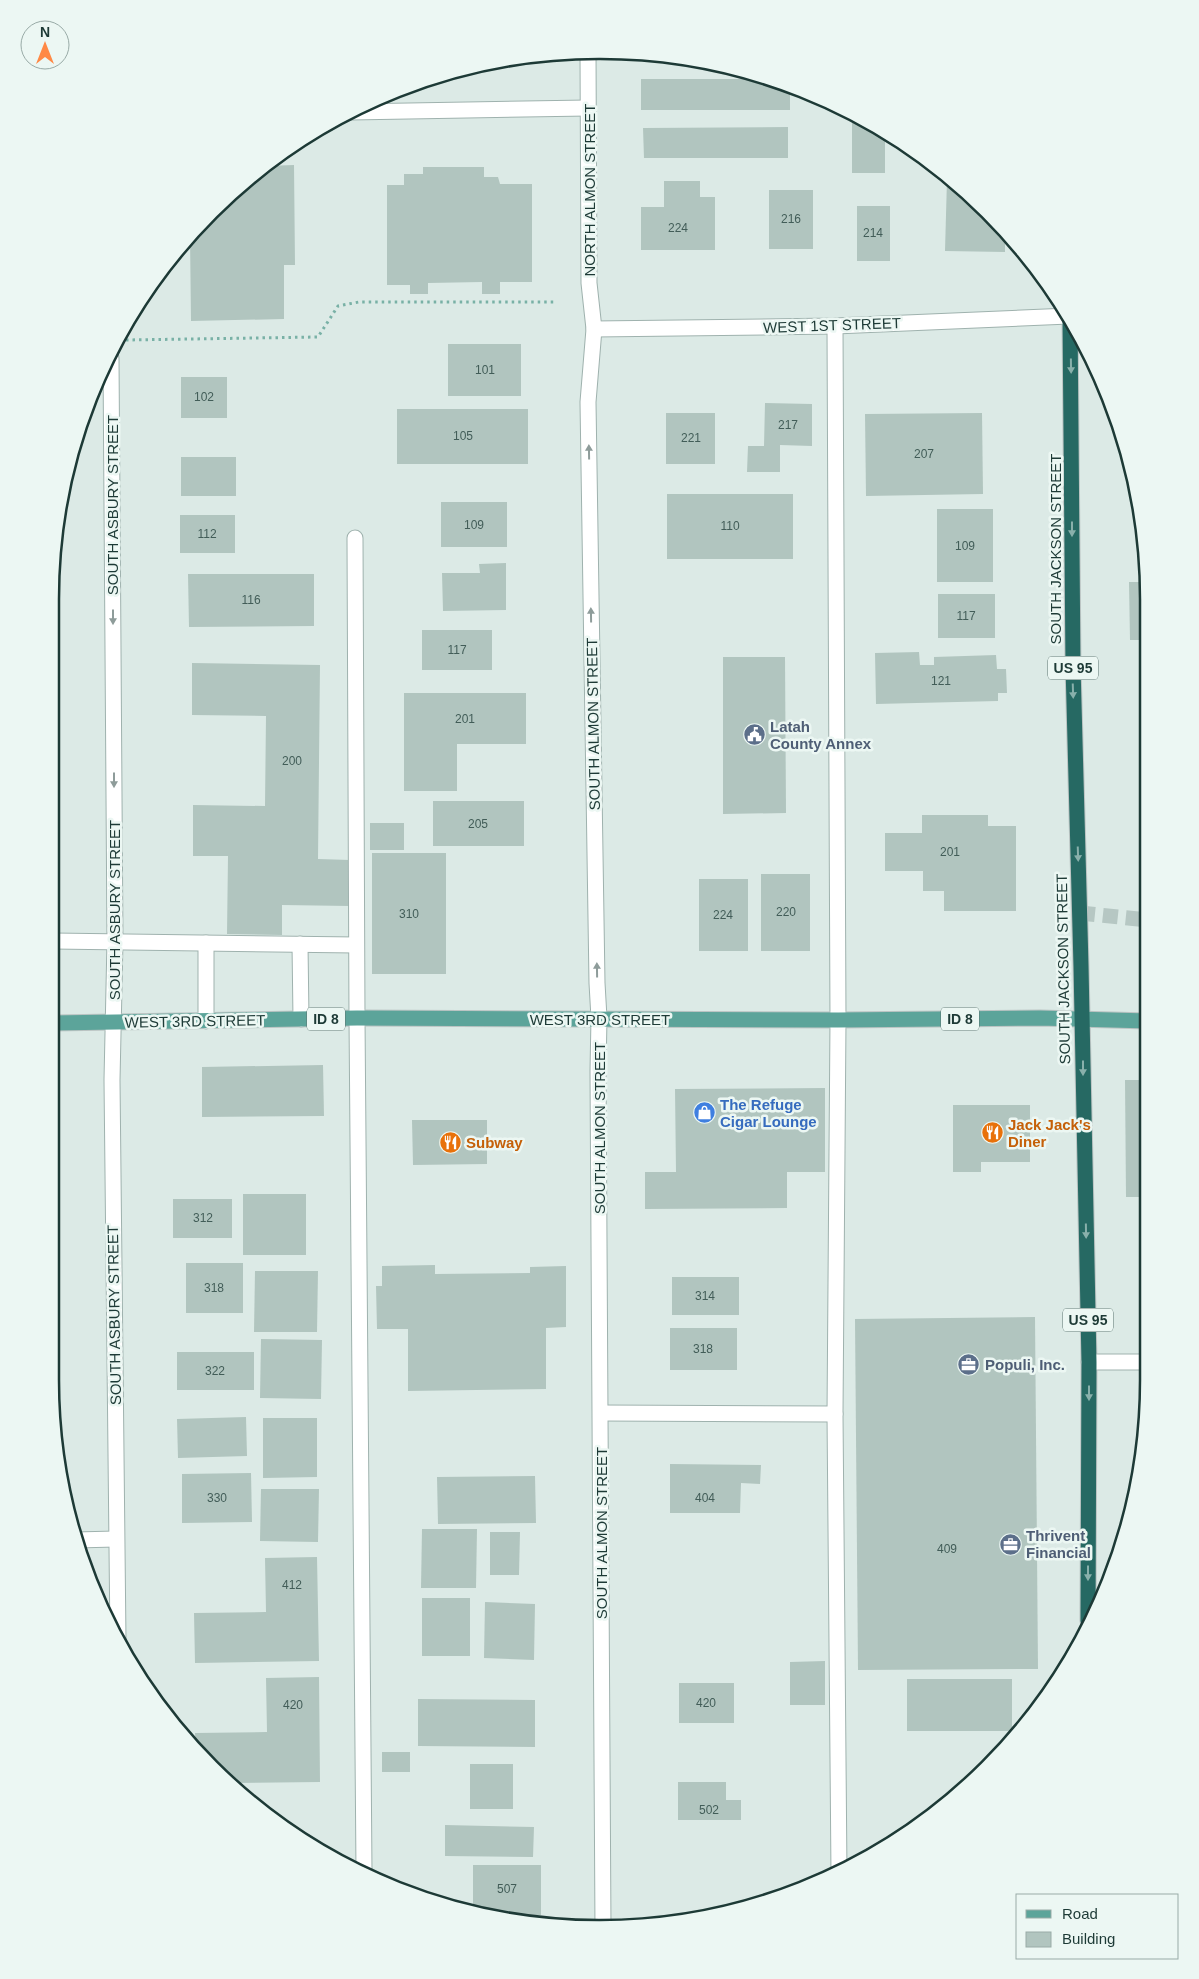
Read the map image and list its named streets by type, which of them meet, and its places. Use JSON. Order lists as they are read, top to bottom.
{
  "streets": {
    "highway": ["SOUTH JACKSON STREET", "US 95"],
    "main road": ["ID 8", "WEST 3RD STREET"],
    "street": [
      "NORTH ALMON STREET",
      "WEST 1ST STREET",
      "SOUTH ASBURY STREET",
      "SOUTH ALMON STREET"
    ]
  },
  "crossings": [
    ["NORTH ALMON STREET", "WEST 1ST STREET"],
    ["NORTH ALMON STREET", "SOUTH ALMON STREET"],
    ["WEST 1ST STREET", "SOUTH ALMON STREET"],
    ["SOUTH ASBURY STREET", "WEST 3RD STREET"],
    ["SOUTH JACKSON STREET", "WEST 3RD STREET"],
    ["SOUTH ALMON STREET", "WEST 3RD STREET"]
  ],
  "one_way": ["SOUTH ASBURY STREET", "SOUTH JACKSON STREET", "SOUTH ALMON STREET"],
  "places": {
    "public building": ["Latah County Annex"],
    "shop": ["The Refuge Cigar Lounge"],
    "restaurant": ["Jack Jack's Diner", "Subway"],
    "office": ["Populi, Inc.", "Thrivent Financial"]
  },
  "house_numbers": [
    "216",
    "224",
    "214",
    "101",
    "102",
    "217",
    "105",
    "221",
    "207",
    "109",
    "110",
    "112",
    "109",
    "116",
    "117",
    "117",
    "121",
    "201",
    "200",
    "205",
    "201",
    "220",
    "310",
    "224",
    "312",
    "318",
    "314",
    "318",
    "322",
    "330",
    "404",
    "409",
    "412",
    "420",
    "420",
    "502",
    "507"
  ],
  "legend": ["Road", "Building"],
  "north": "top"
}
